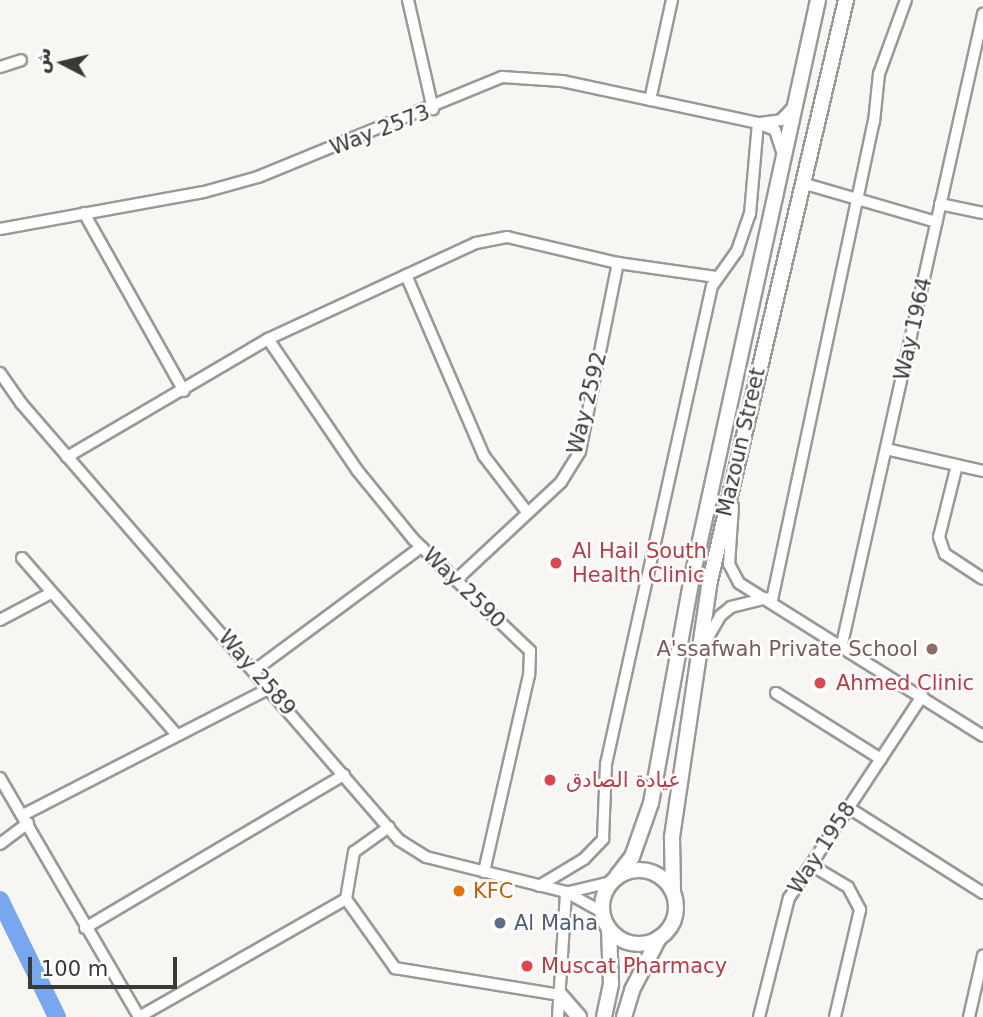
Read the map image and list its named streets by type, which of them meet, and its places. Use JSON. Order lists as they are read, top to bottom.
{
  "streets": {
    "main road": ["Mazoun Street"],
    "street": [
      "Way 2573",
      "Way 1964",
      "Way 2592",
      "Way 2590",
      "Way 2589",
      "Way 1958"
    ]
  },
  "crossings": [
    ["Way 2592", "Way 2590"],
    ["Mazoun Street", "Way 2589"],
    ["Way 2590", "Way 2589"]
  ],
  "places": [
    "Al Hail South Health Clinic",
    "A'ssafwah Private School",
    "Ahmed Clinic",
    "عيادة الصادق",
    "KFC",
    "Al Maha",
    "Muscat Pharmacy"
  ],
  "scale_bar": "100 m",
  "north": "left"
}
